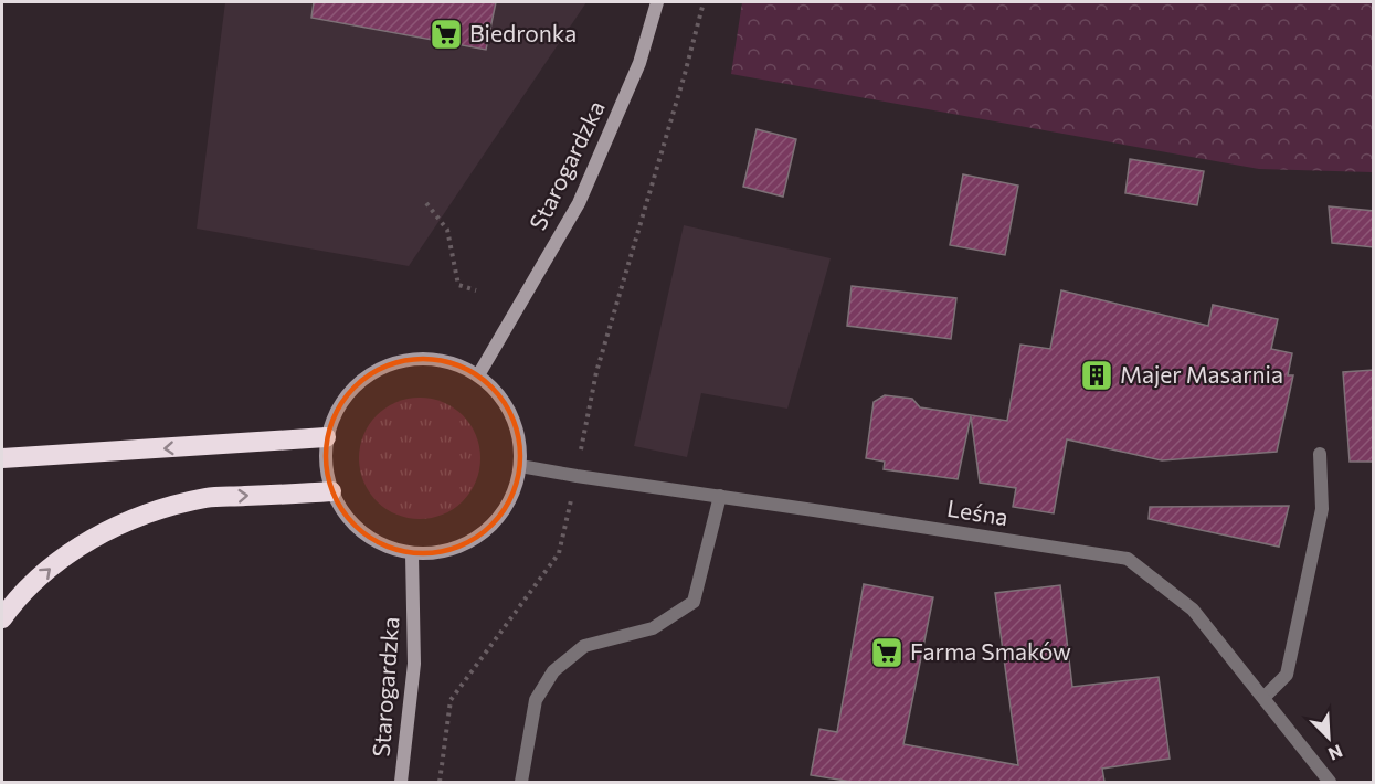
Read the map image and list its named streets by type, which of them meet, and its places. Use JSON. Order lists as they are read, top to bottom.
{
  "streets": {
    "main road": ["Starogardzka"],
    "street": ["Leśna"]
  },
  "crossings": [
    ["Starogardzka", "Leśna"]
  ],
  "places": {
    "supermarket": ["Biedronka", "Farma Smaków"],
    "building": ["Majer Masarnia"]
  },
  "north": "bottom right"
}
